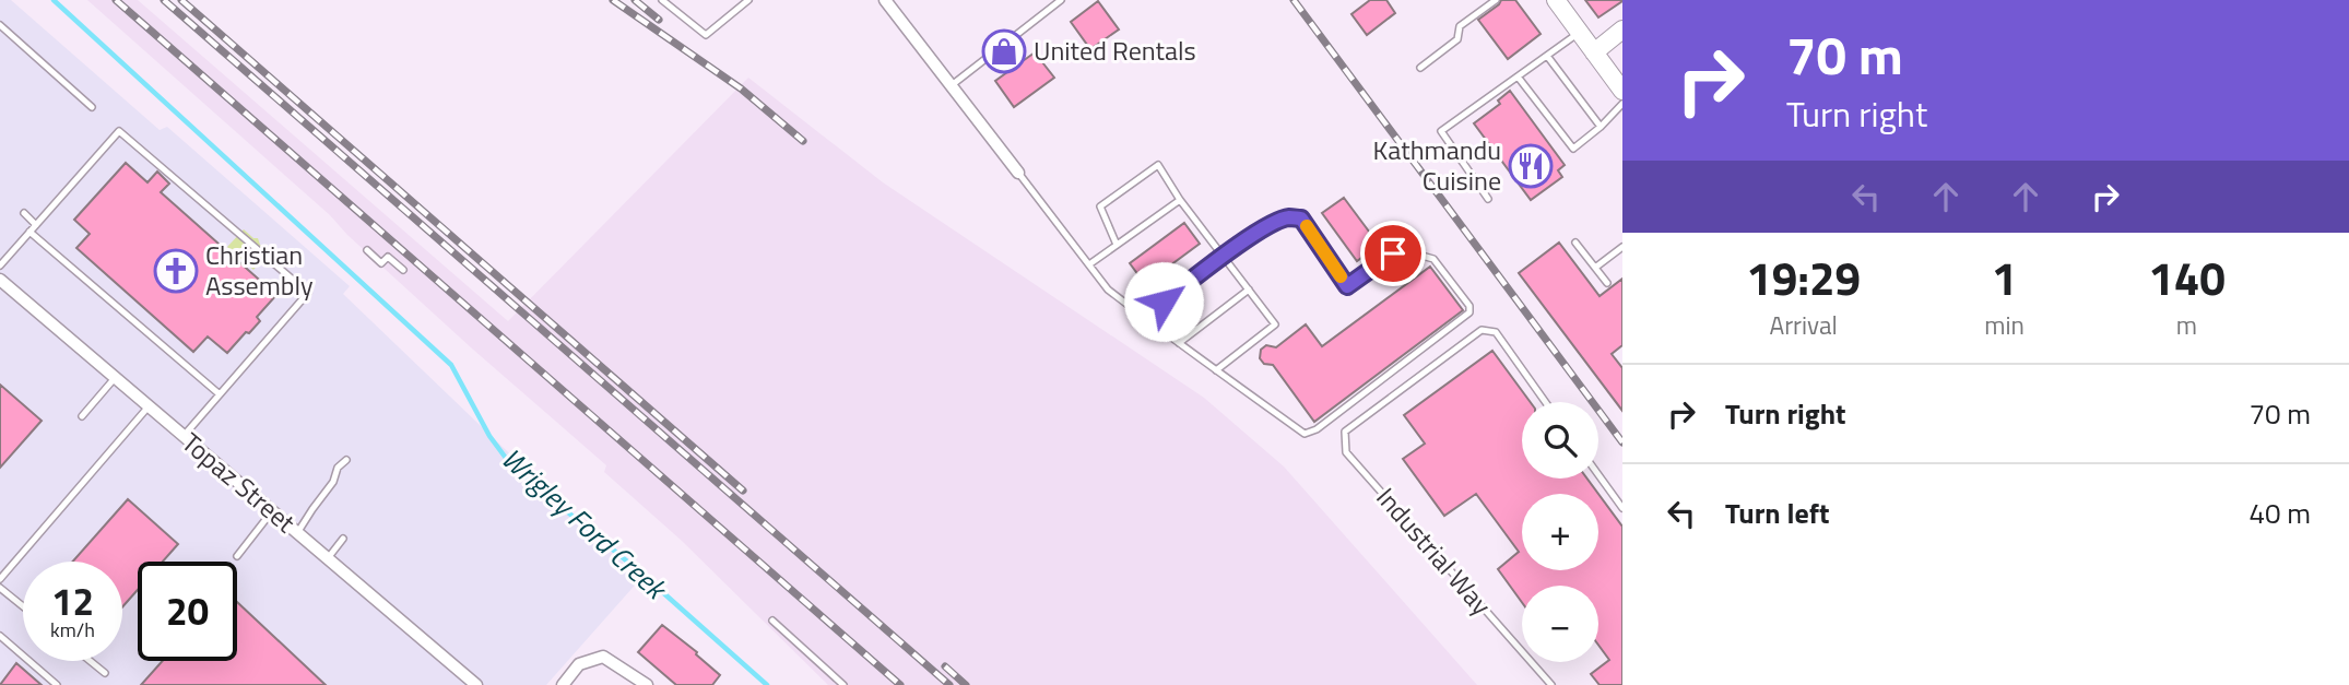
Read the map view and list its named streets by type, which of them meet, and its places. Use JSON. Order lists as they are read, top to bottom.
{
  "streets": {
    "street": ["Topaz Street"],
    "lane": ["Industrial Way"]
  },
  "water": ["Wrigley Ford Creek"],
  "places": {
    "shop": ["United Rentals"],
    "restaurant": ["Kathmandu Cuisine"],
    "church": ["Christian Assembly"]
  },
  "page": {
    "turn": ["70 m", "Turn right"],
    "eta": [
      "19:29",
      "Arrival",
      "1",
      "min",
      "140",
      "m"
    ],
    "list": [
      {
        "name": "Turn right",
        "value": "70 m"
      },
      {
        "name": "Turn left",
        "value": "40 m"
      }
    ],
    "map_buttons": ["+", "−"],
    "speed": "12 km/h",
    "limit": "20"
  }
}
